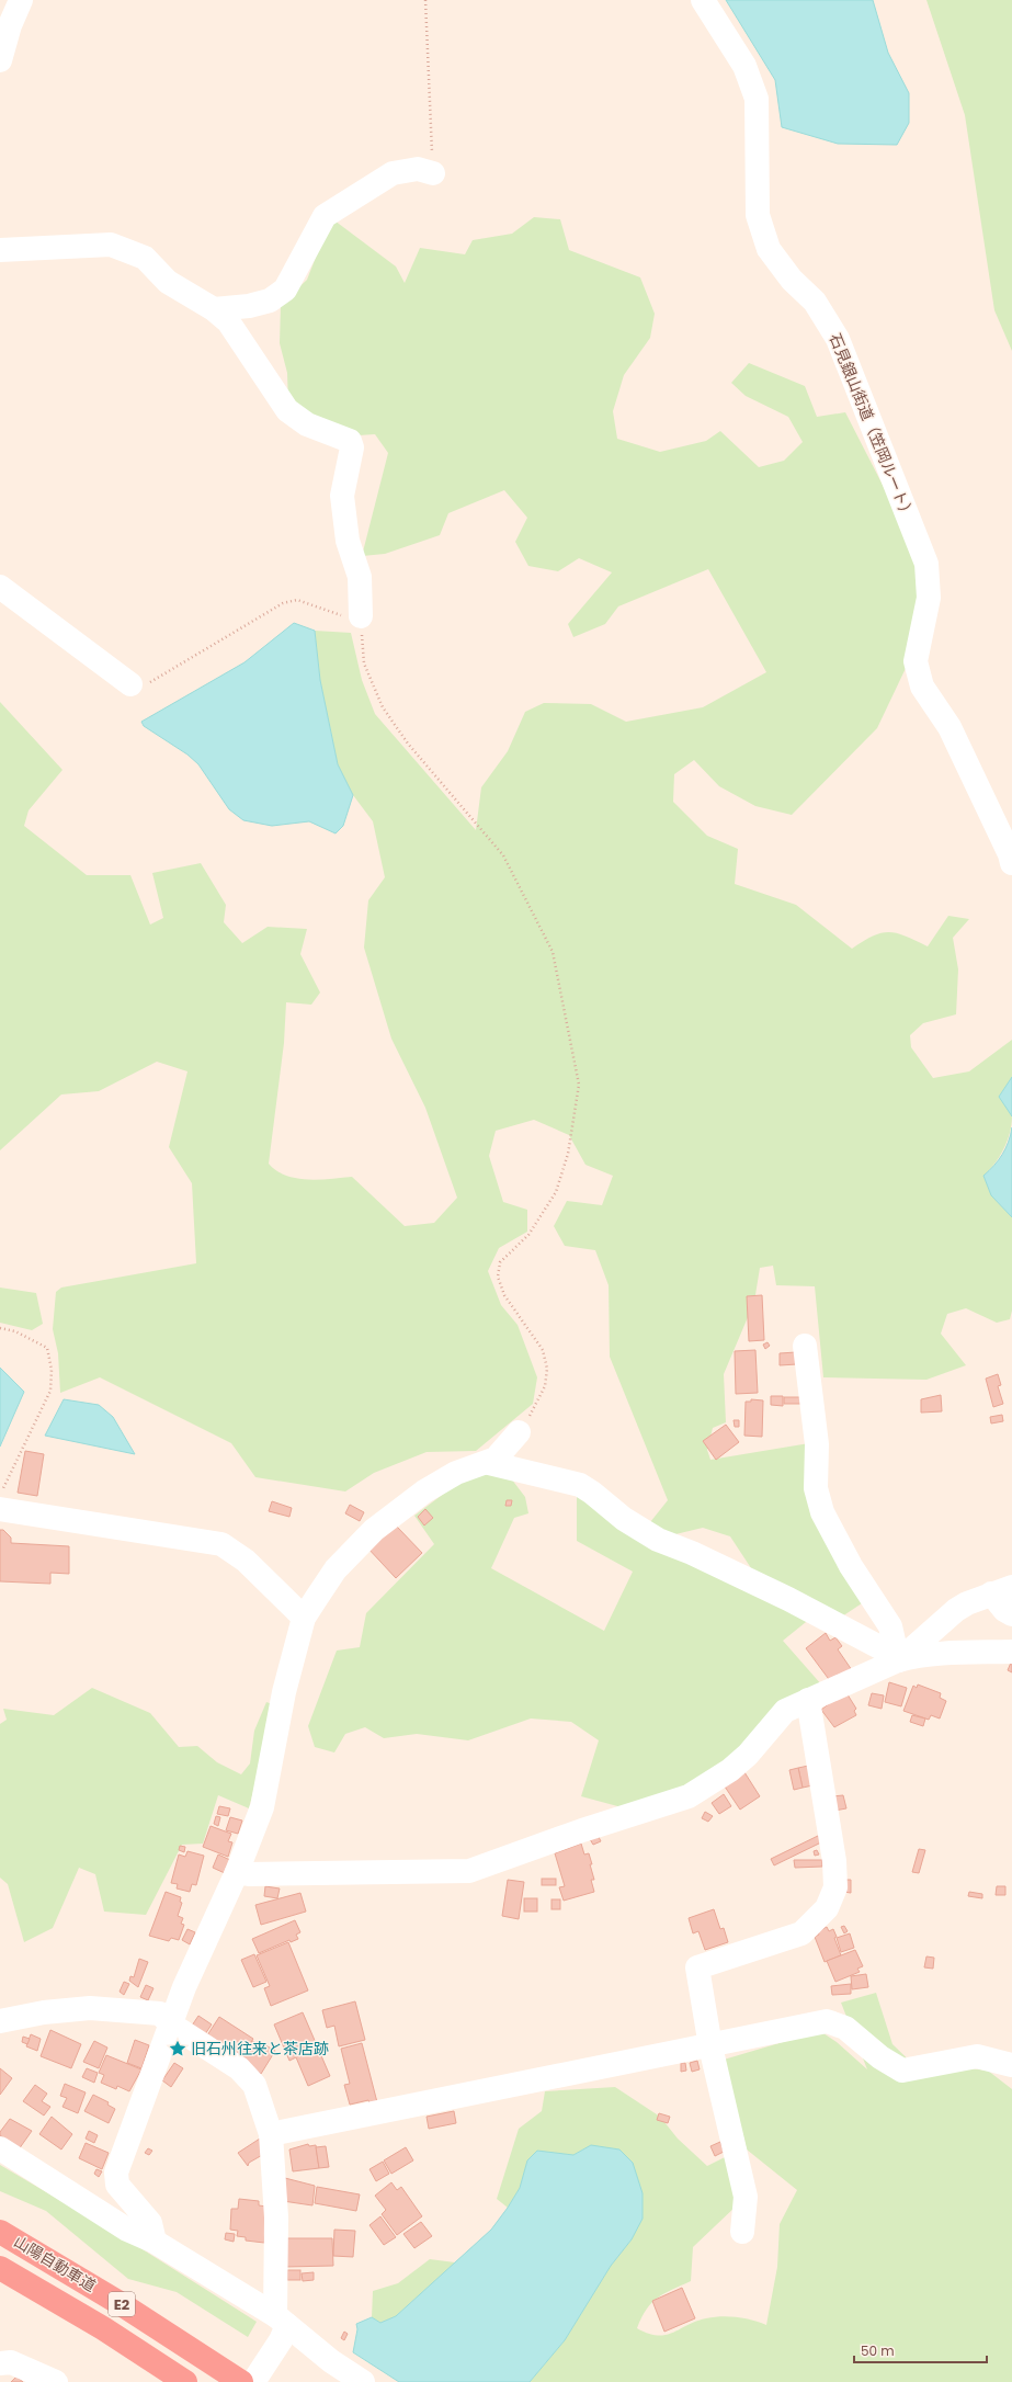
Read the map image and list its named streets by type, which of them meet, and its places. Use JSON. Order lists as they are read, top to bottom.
{
  "streets": {
    "highway": ["山陽自動車道", "E2"],
    "street": ["石見銀山街道（笠岡ルート）"]
  },
  "places": {
    "place": ["旧石州往来と茶店跡"]
  },
  "scale_bar": "50 m"
}
